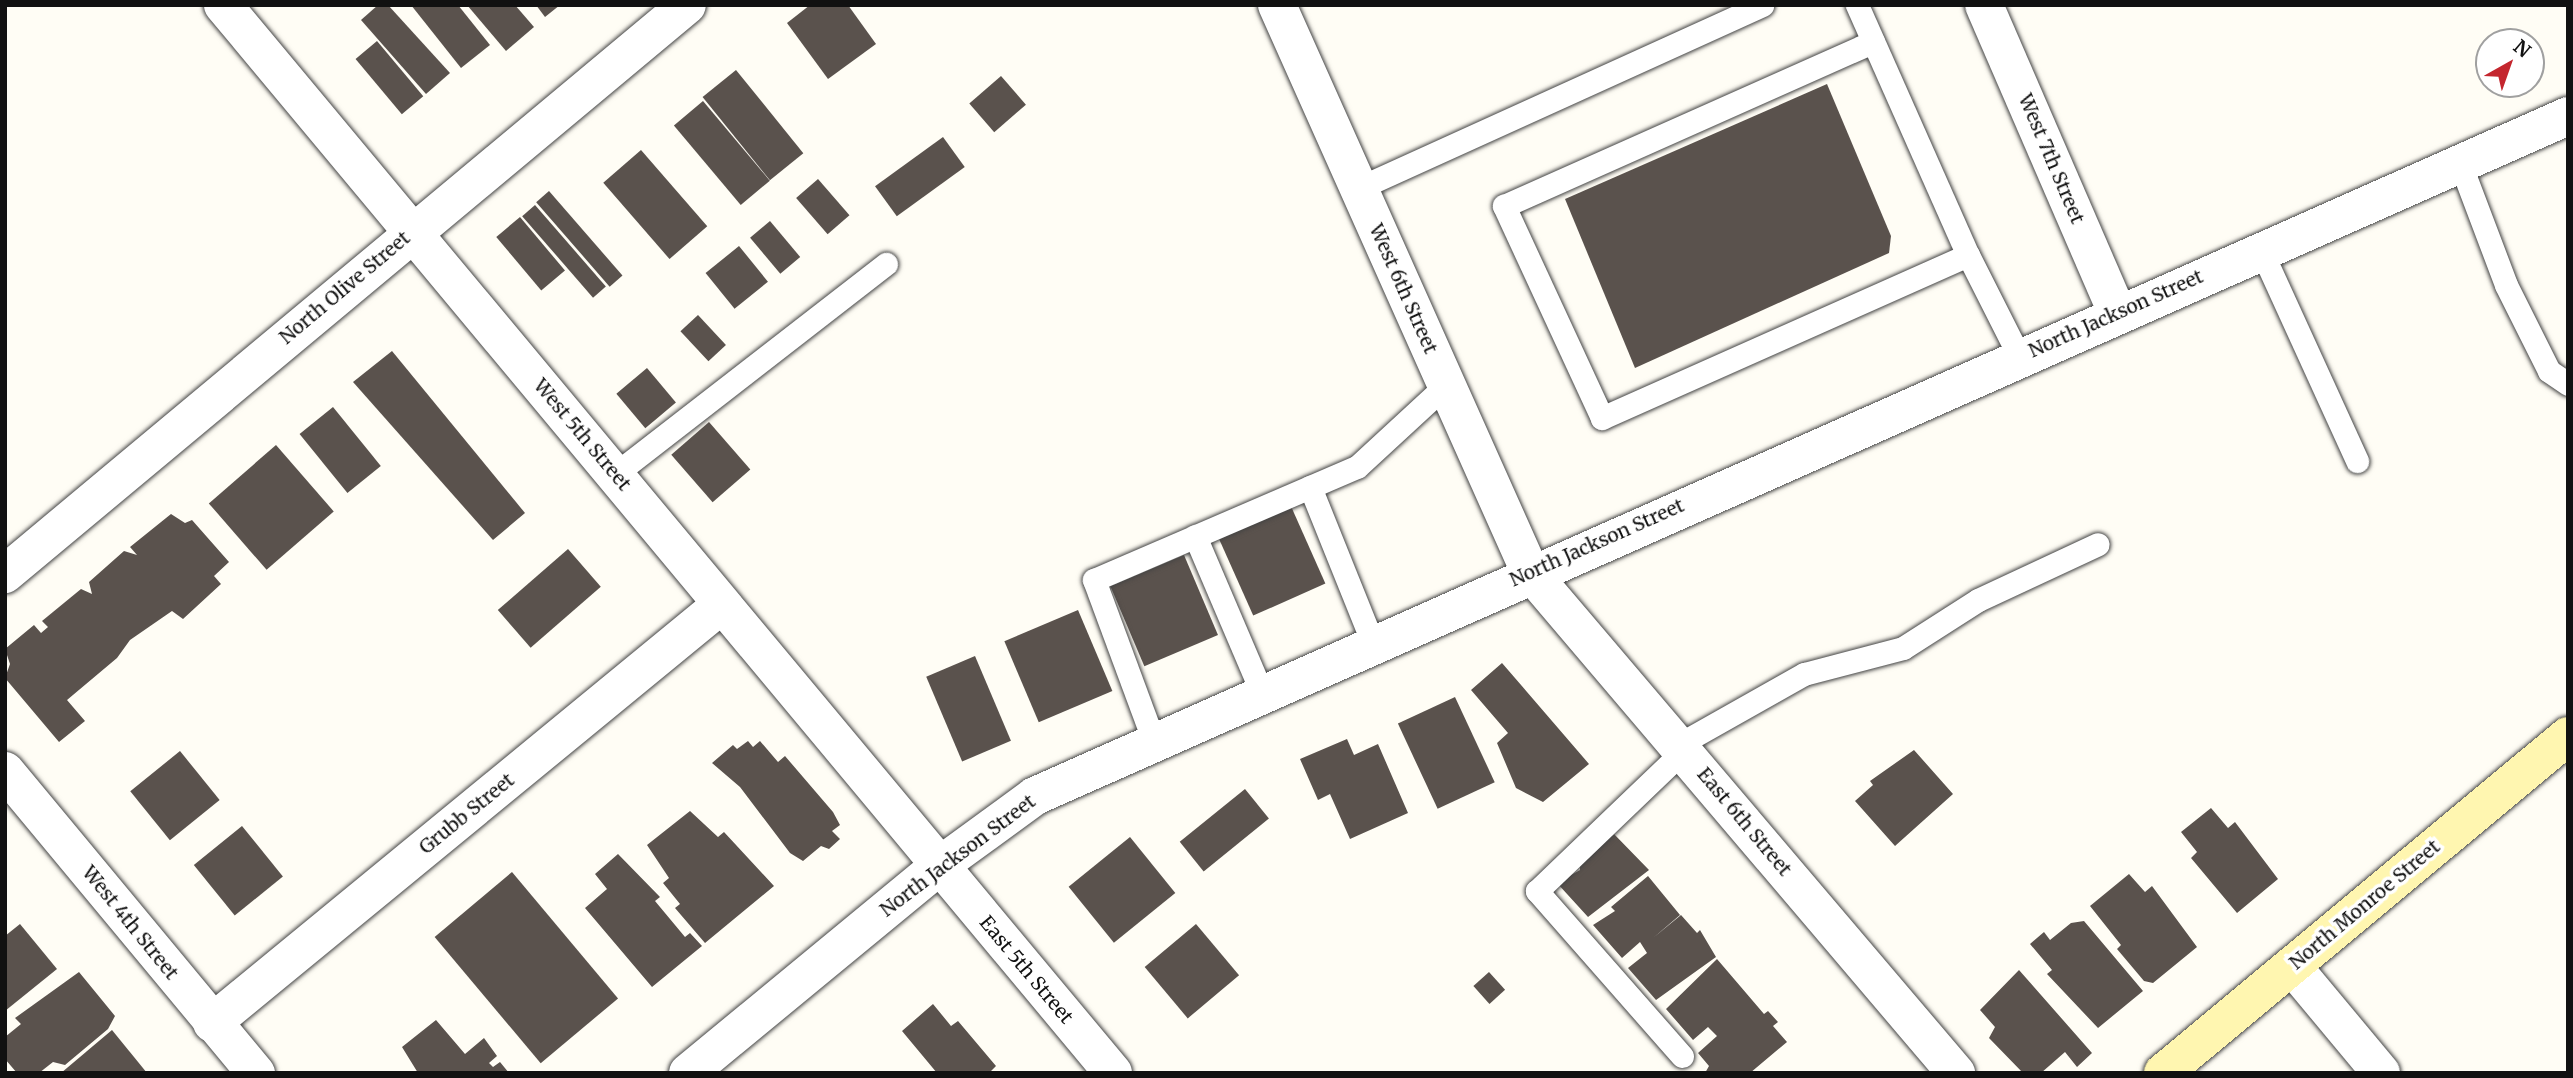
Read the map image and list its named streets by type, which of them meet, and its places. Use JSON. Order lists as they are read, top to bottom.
{
  "streets": {
    "main road": ["North Monroe Street"],
    "street": [
      "West 7th Street",
      "North Olive Street",
      "West 6th Street",
      "North Jackson Street",
      "West 5th Street",
      "Grubb Street",
      "East 6th Street",
      "West 4th Street",
      "East 5th Street"
    ]
  },
  "crossings": [
    ["West 7th Street", "North Jackson Street"],
    ["North Olive Street", "West 5th Street"],
    ["West 6th Street", "North Jackson Street"],
    ["West 6th Street", "East 6th Street"],
    ["North Jackson Street", "West 5th Street"],
    ["North Jackson Street", "East 6th Street"],
    ["North Jackson Street", "East 5th Street"],
    ["West 5th Street", "Grubb Street"],
    ["West 5th Street", "East 5th Street"],
    ["Grubb Street", "West 4th Street"]
  ],
  "north": "top right"
}
